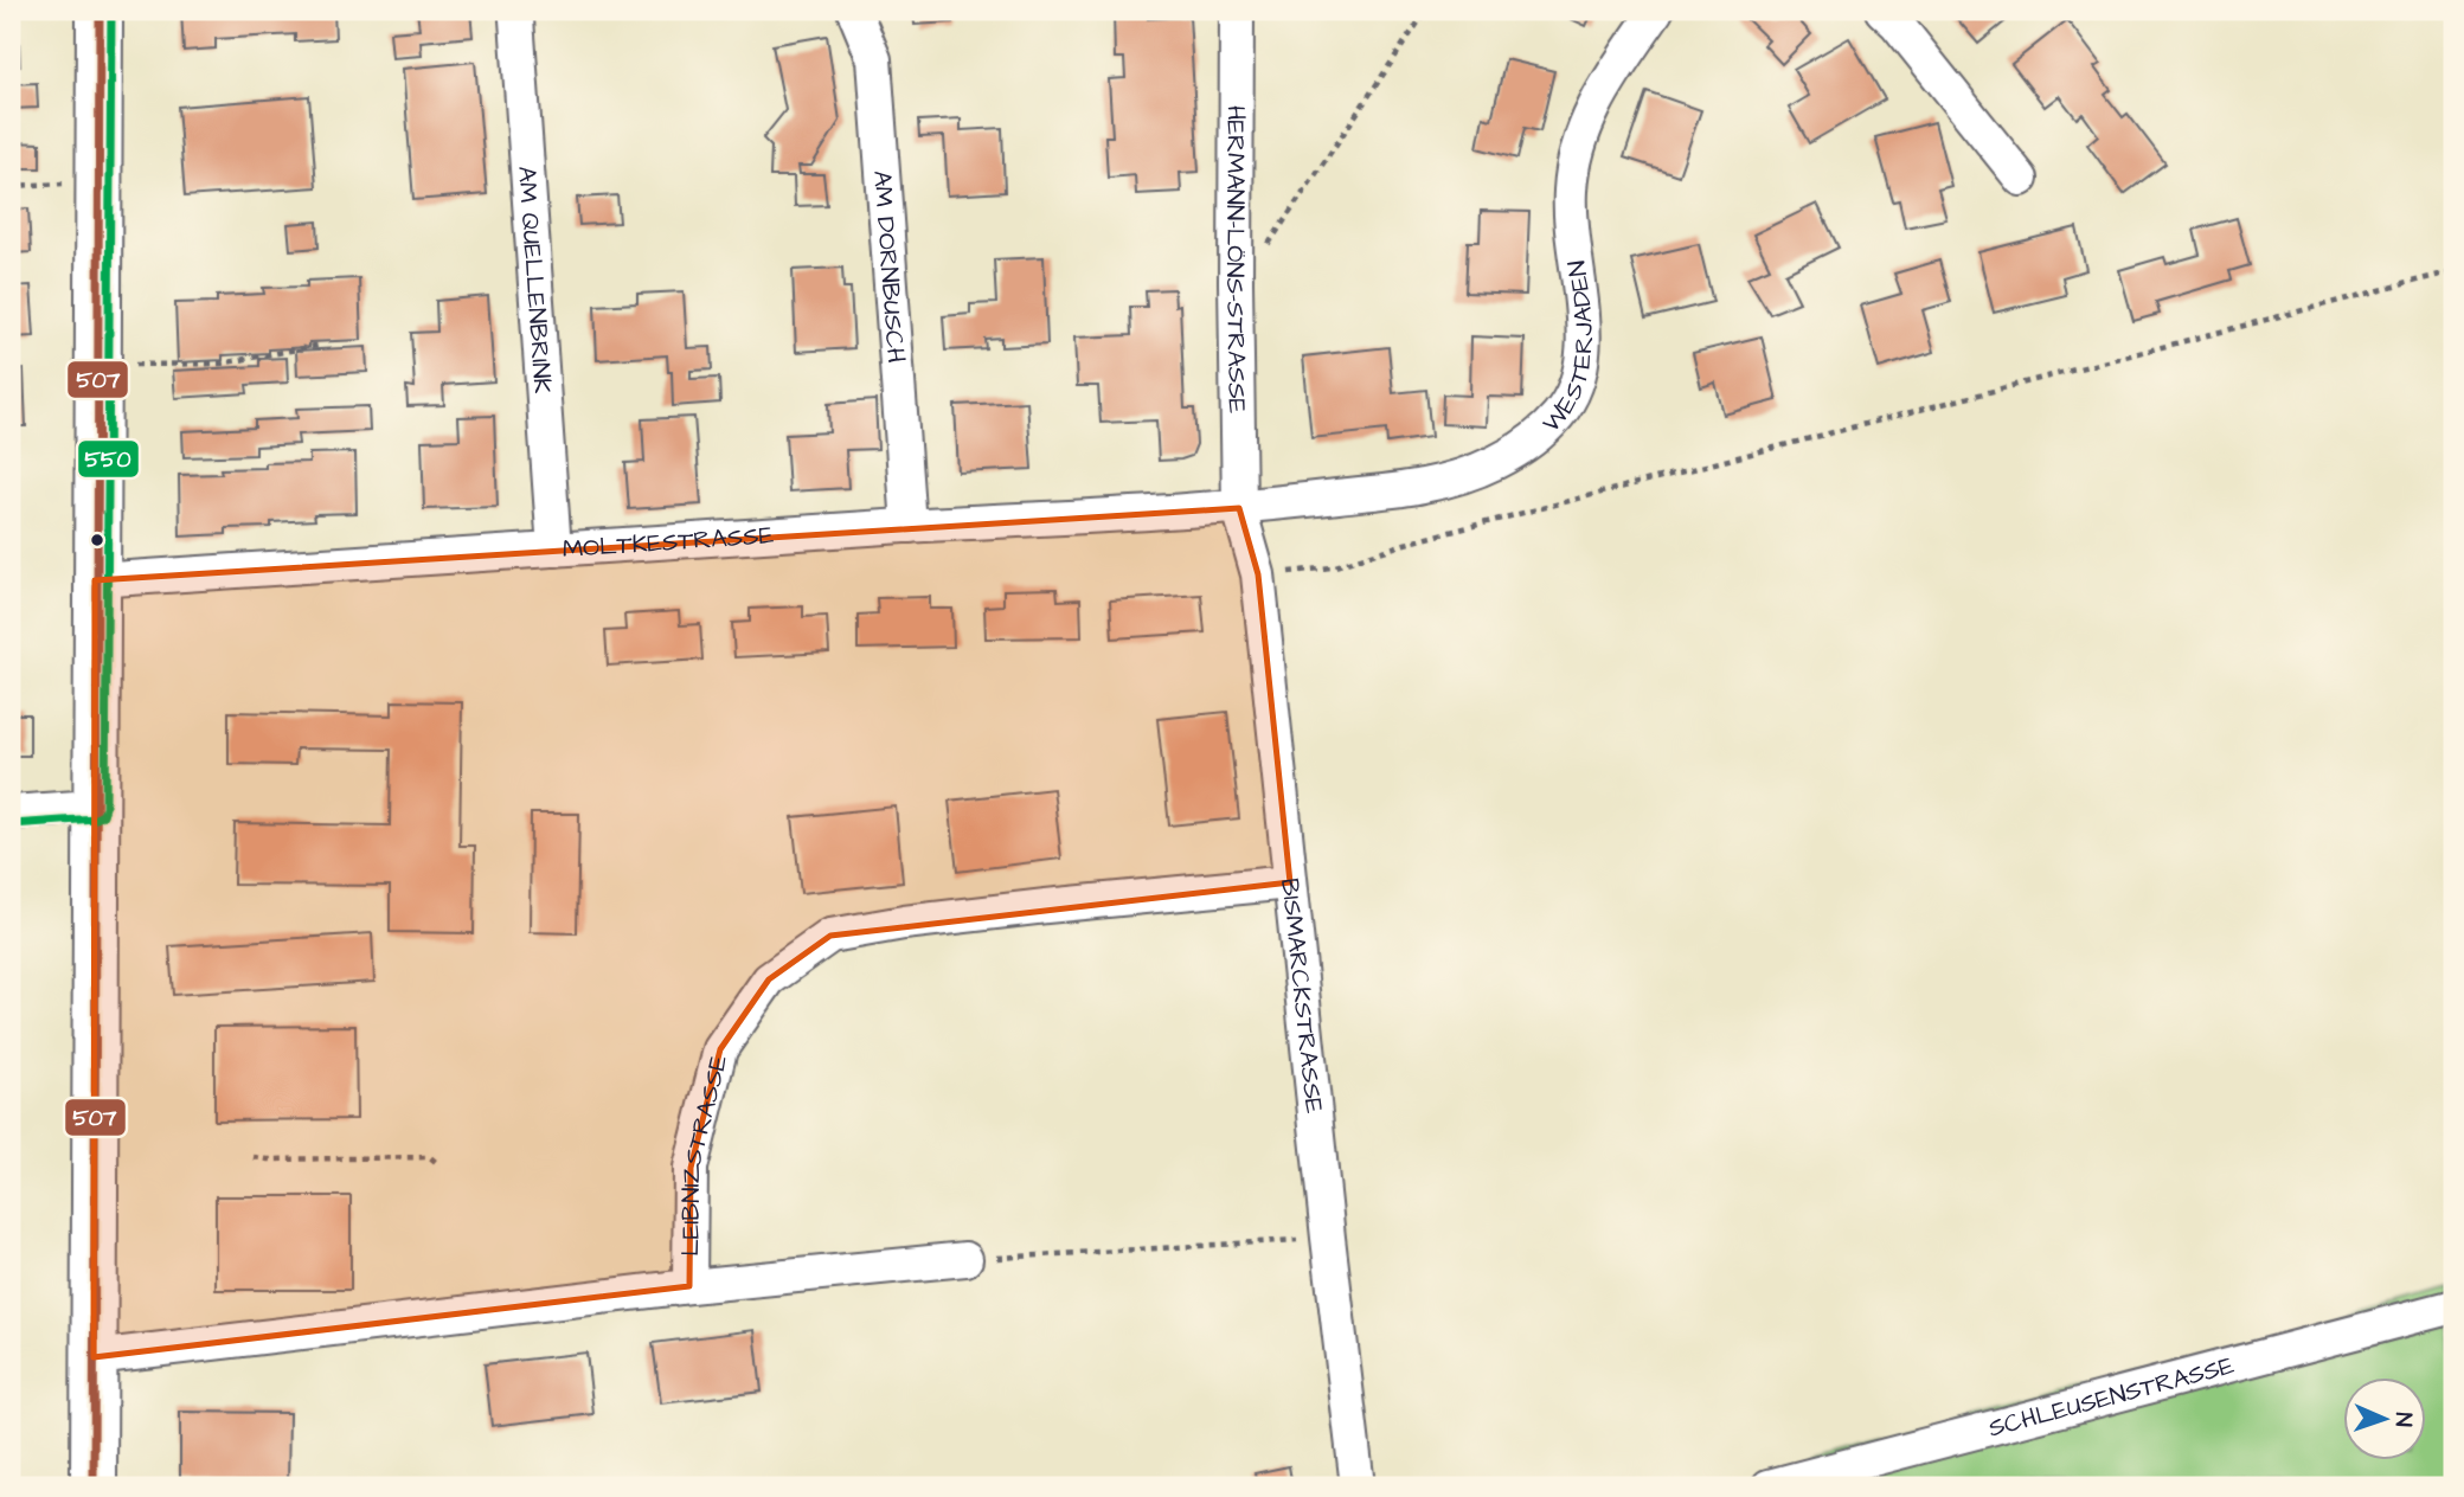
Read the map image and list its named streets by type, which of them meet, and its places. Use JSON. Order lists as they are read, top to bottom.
{
  "streets": {
    "street": [
      "HERMANN-LÖNS-STRASSE",
      "AM DORNBUSCH",
      "AM QUELLENBRINK",
      "WESTERJADEN",
      "MOLTKESTRASSE",
      "BISMARCKSTRASSE",
      "LEIBNIZSTRASSE",
      "SCHLEUSENSTRASSE"
    ]
  },
  "crossings": [
    ["HERMANN-LÖNS-STRASSE", "WESTERJADEN"],
    ["HERMANN-LÖNS-STRASSE", "MOLTKESTRASSE"],
    ["HERMANN-LÖNS-STRASSE", "BISMARCKSTRASSE"],
    ["AM DORNBUSCH", "MOLTKESTRASSE"],
    ["AM QUELLENBRINK", "MOLTKESTRASSE"],
    ["WESTERJADEN", "MOLTKESTRASSE"],
    ["WESTERJADEN", "BISMARCKSTRASSE"],
    ["MOLTKESTRASSE", "BISMARCKSTRASSE"],
    ["BISMARCKSTRASSE", "LEIBNIZSTRASSE"]
  ],
  "lines": ["transit line 507", "transit line 550"],
  "north": "right"
}
